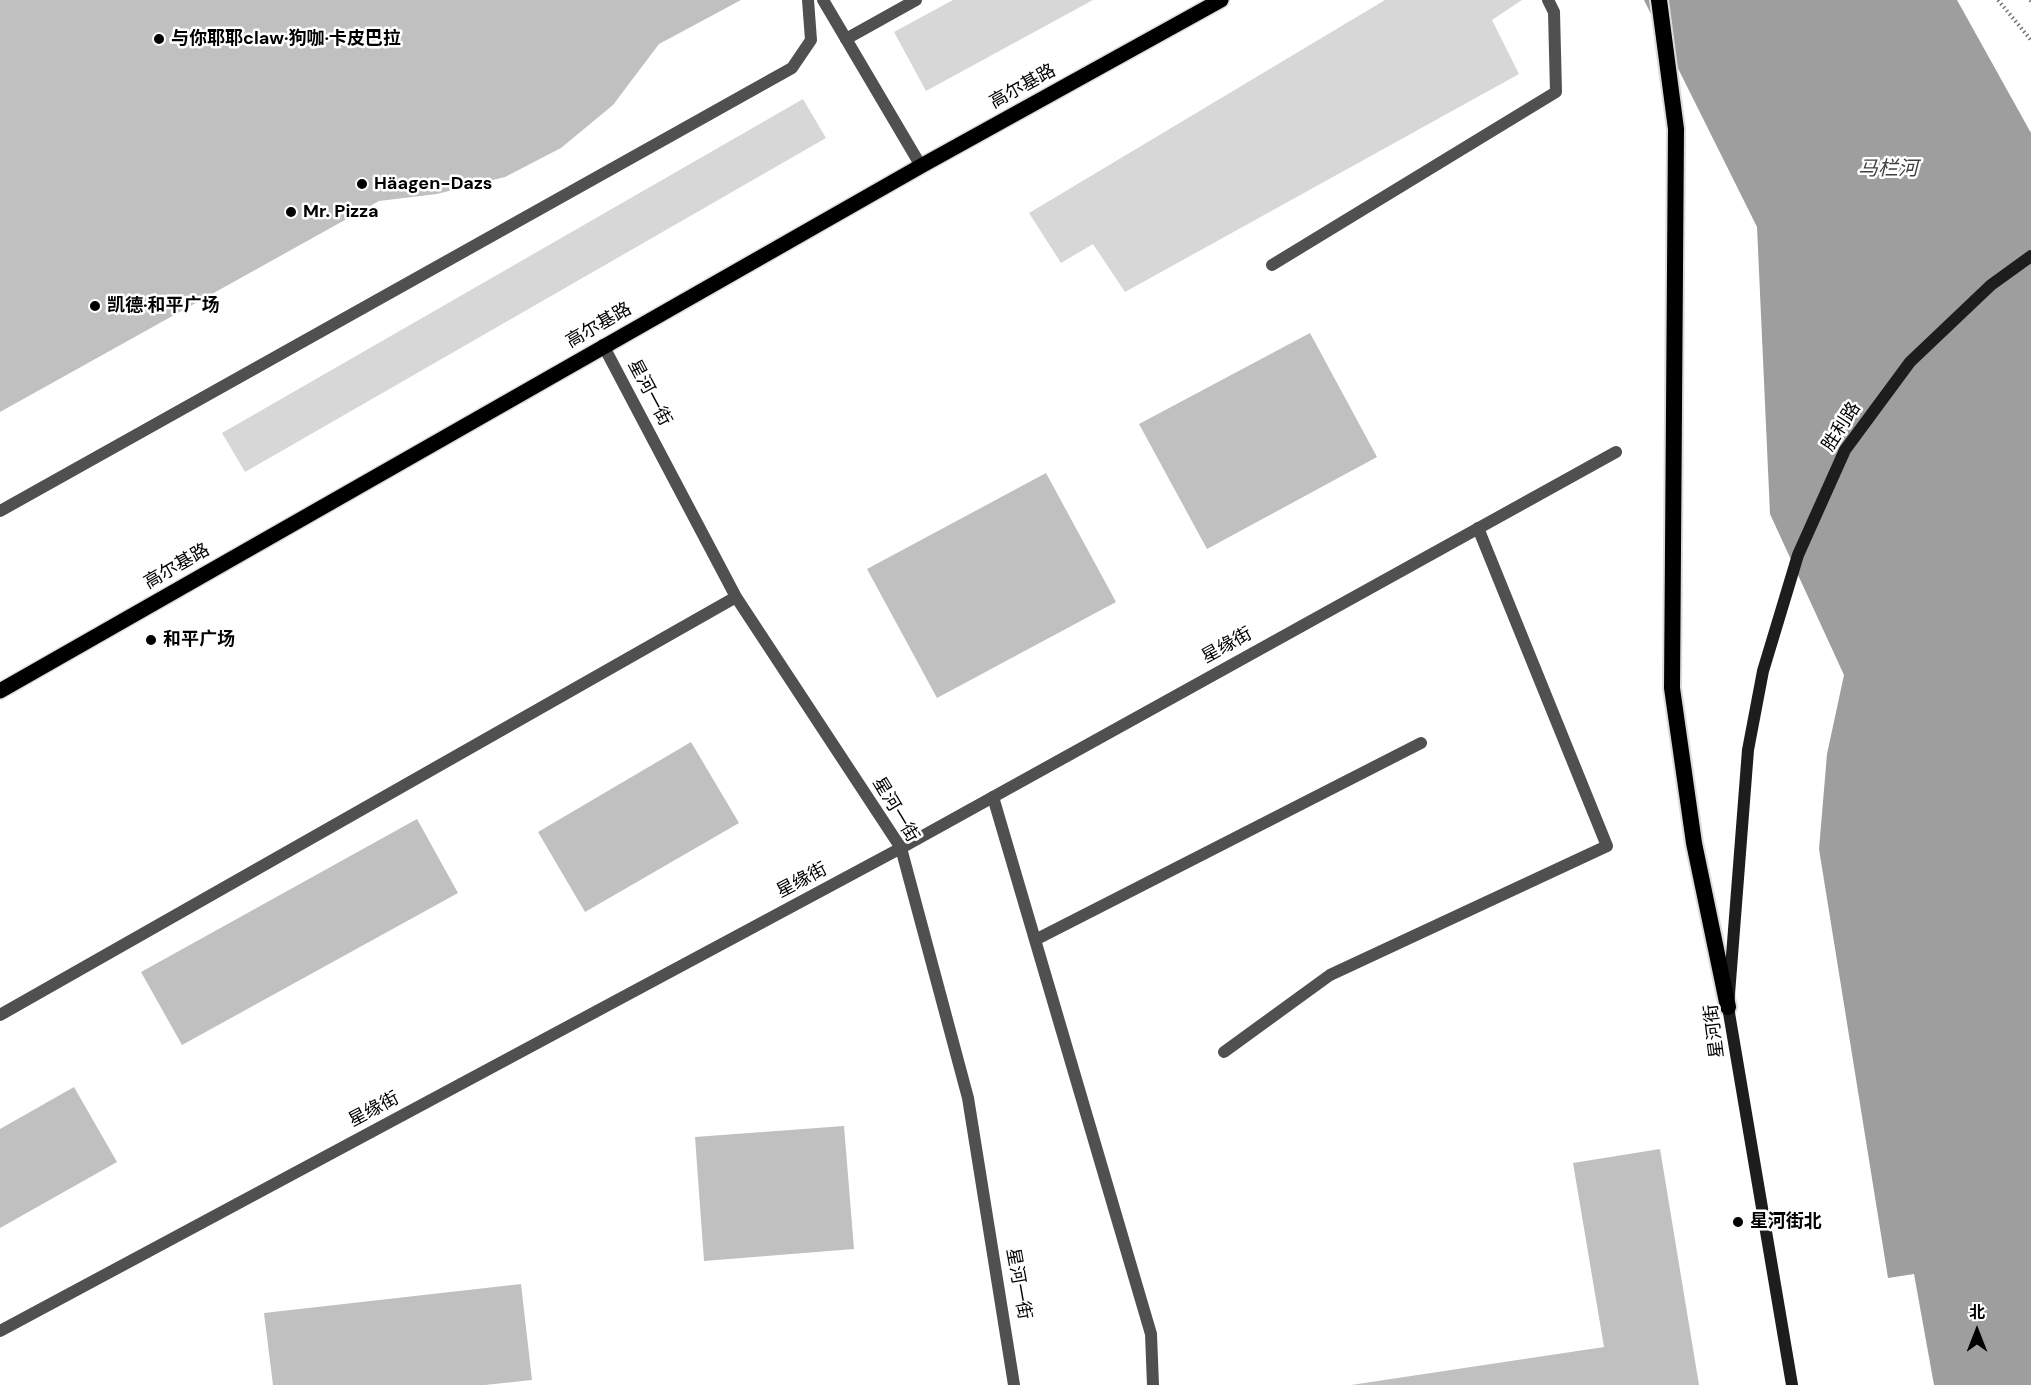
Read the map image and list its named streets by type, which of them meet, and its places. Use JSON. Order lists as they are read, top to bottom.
{
  "streets": {
    "main road": ["高尔基路", "胜利路", "星河街"],
    "street": ["星河一街", "星缘街"]
  },
  "crossings": [
    ["高尔基路", "星河一街"],
    ["星河一街", "星缘街"],
    ["胜利路", "星河街"]
  ],
  "water": ["马栏河"],
  "places": [
    "与你耶耶claw·狗咖·卡皮巴拉",
    "Häagen-Dazs",
    "Mr. Pizza",
    "凯德·和平广场",
    "和平广场",
    "星河街北"
  ],
  "north": "top"
}
